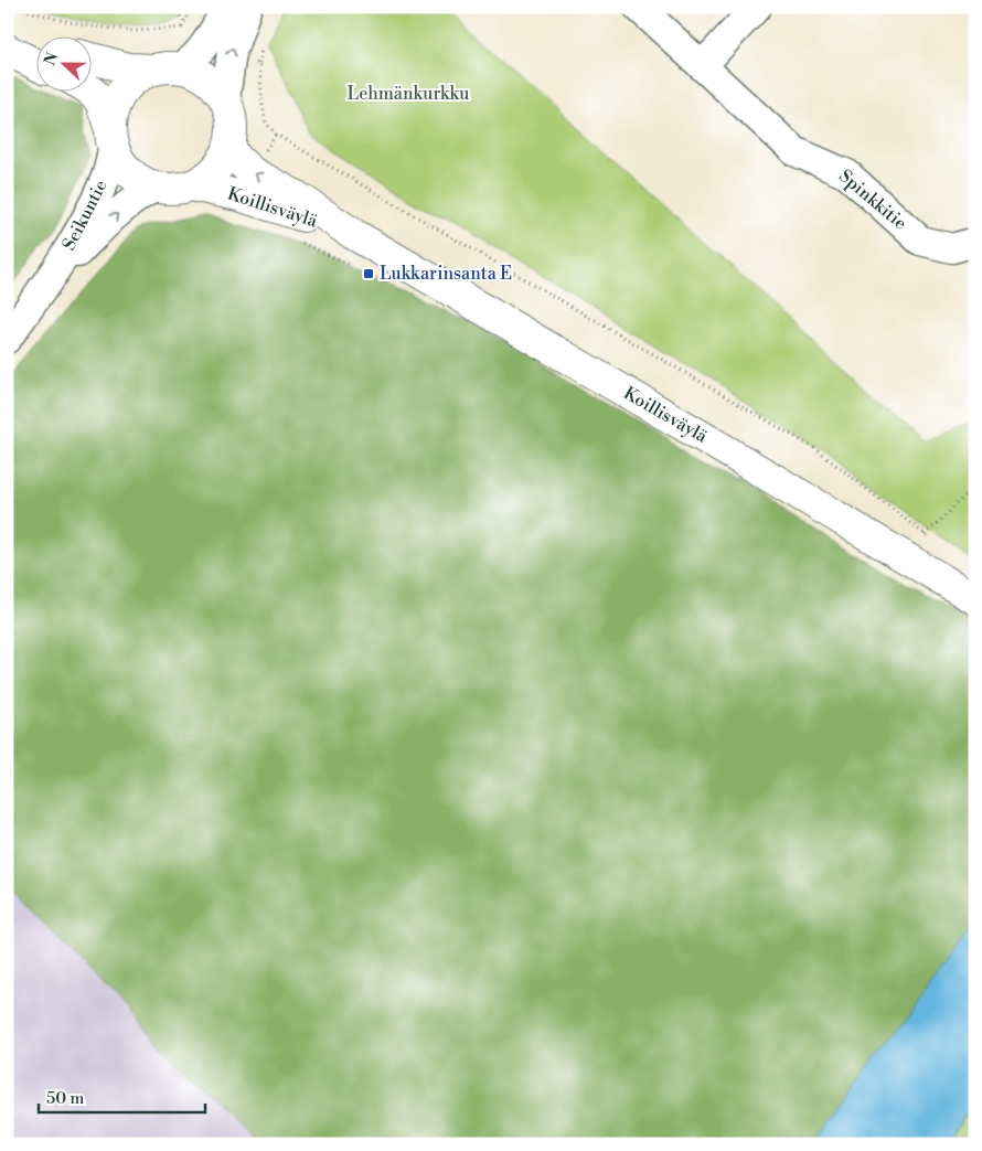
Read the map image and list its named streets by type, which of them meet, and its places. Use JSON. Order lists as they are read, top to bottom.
{
  "streets": {
    "main road": ["Koillisväylä"],
    "street": ["Spinkkitie", "Seikuntie"]
  },
  "crossings": [
    ["Koillisväylä", "Seikuntie"]
  ],
  "parks": ["Lehmänkurkku"],
  "places": {
    "transit": ["Lukkarinsanta E"]
  },
  "scale_bar": "50 m",
  "north": "left"
}
